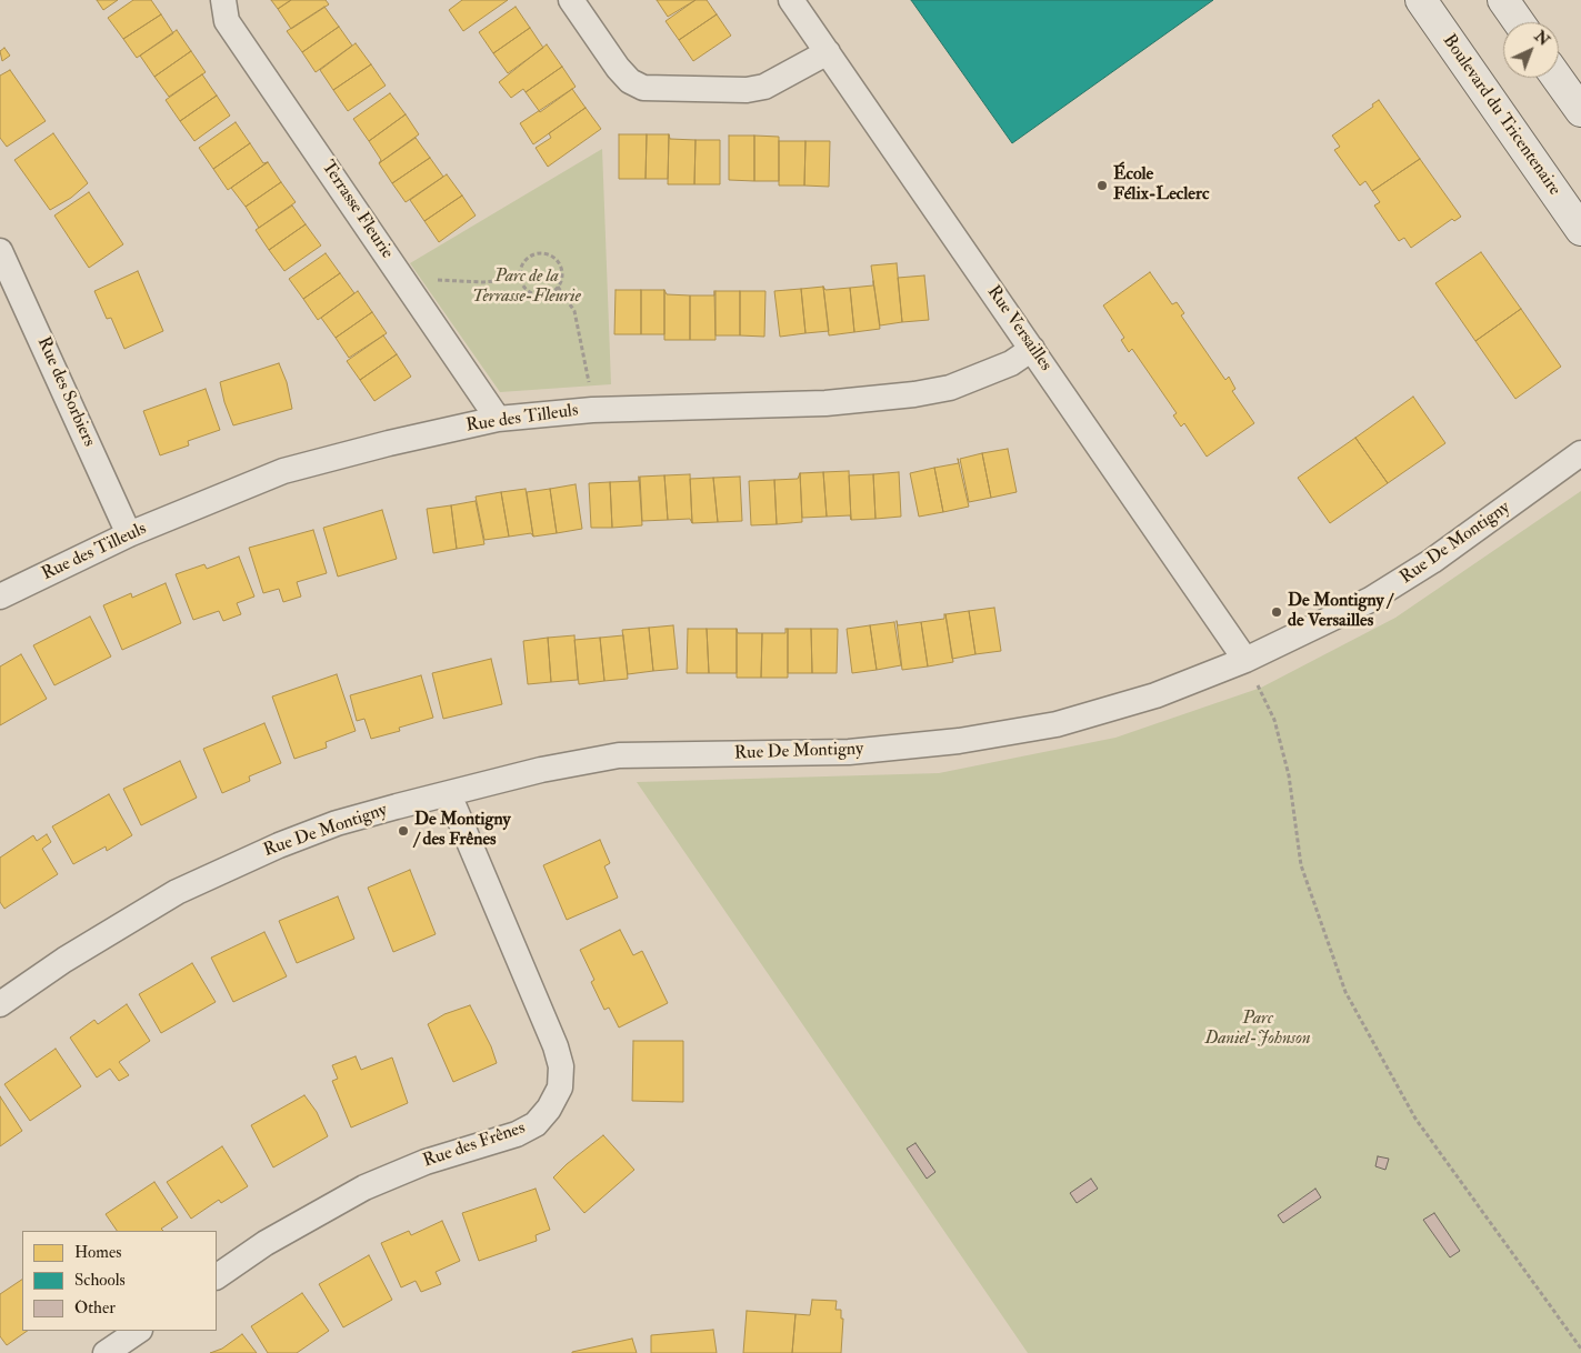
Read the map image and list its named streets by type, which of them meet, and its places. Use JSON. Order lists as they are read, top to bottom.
{
  "streets": {
    "street": [
      "Boulevard du Tricentenaire",
      "Terrasse Fleurie",
      "Rue Versailles",
      "Rue des Sorbiers",
      "Rue des Tilleuls",
      "Rue De Montigny",
      "Rue des Frênes"
    ]
  },
  "crossings": [
    ["Terrasse Fleurie", "Rue des Tilleuls"],
    ["Rue Versailles", "Rue des Tilleuls"],
    ["Rue Versailles", "Rue De Montigny"],
    ["Rue des Sorbiers", "Rue des Tilleuls"],
    ["Rue De Montigny", "Rue des Frênes"]
  ],
  "parks": ["Parc de la Terrasse-Fleurie", "Parc Daniel-Johnson"],
  "places": ["École Félix-Leclerc", "De Montigny / de Versailles", "De Montigny / des Frênes"],
  "legend": ["Homes", "Schools", "Other"],
  "north": "top right"
}
